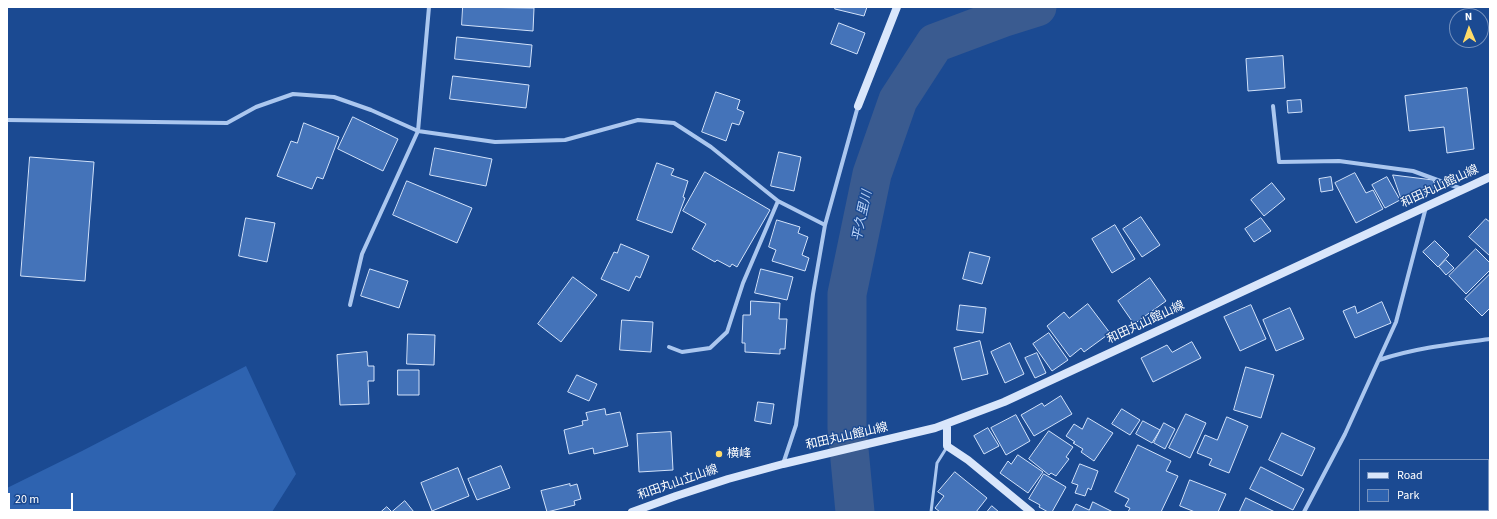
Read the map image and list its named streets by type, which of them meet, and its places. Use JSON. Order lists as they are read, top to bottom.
{
  "streets": {
    "main road": ["和田丸山館山線", "和田丸山立山線"]
  },
  "crossings": [
    ["和田丸山館山線", "和田丸山立山線"]
  ],
  "water": ["平久里川"],
  "places": ["横峰"],
  "legend": ["Road", "Park"],
  "scale_bar": "20 m",
  "north": "top"
}
